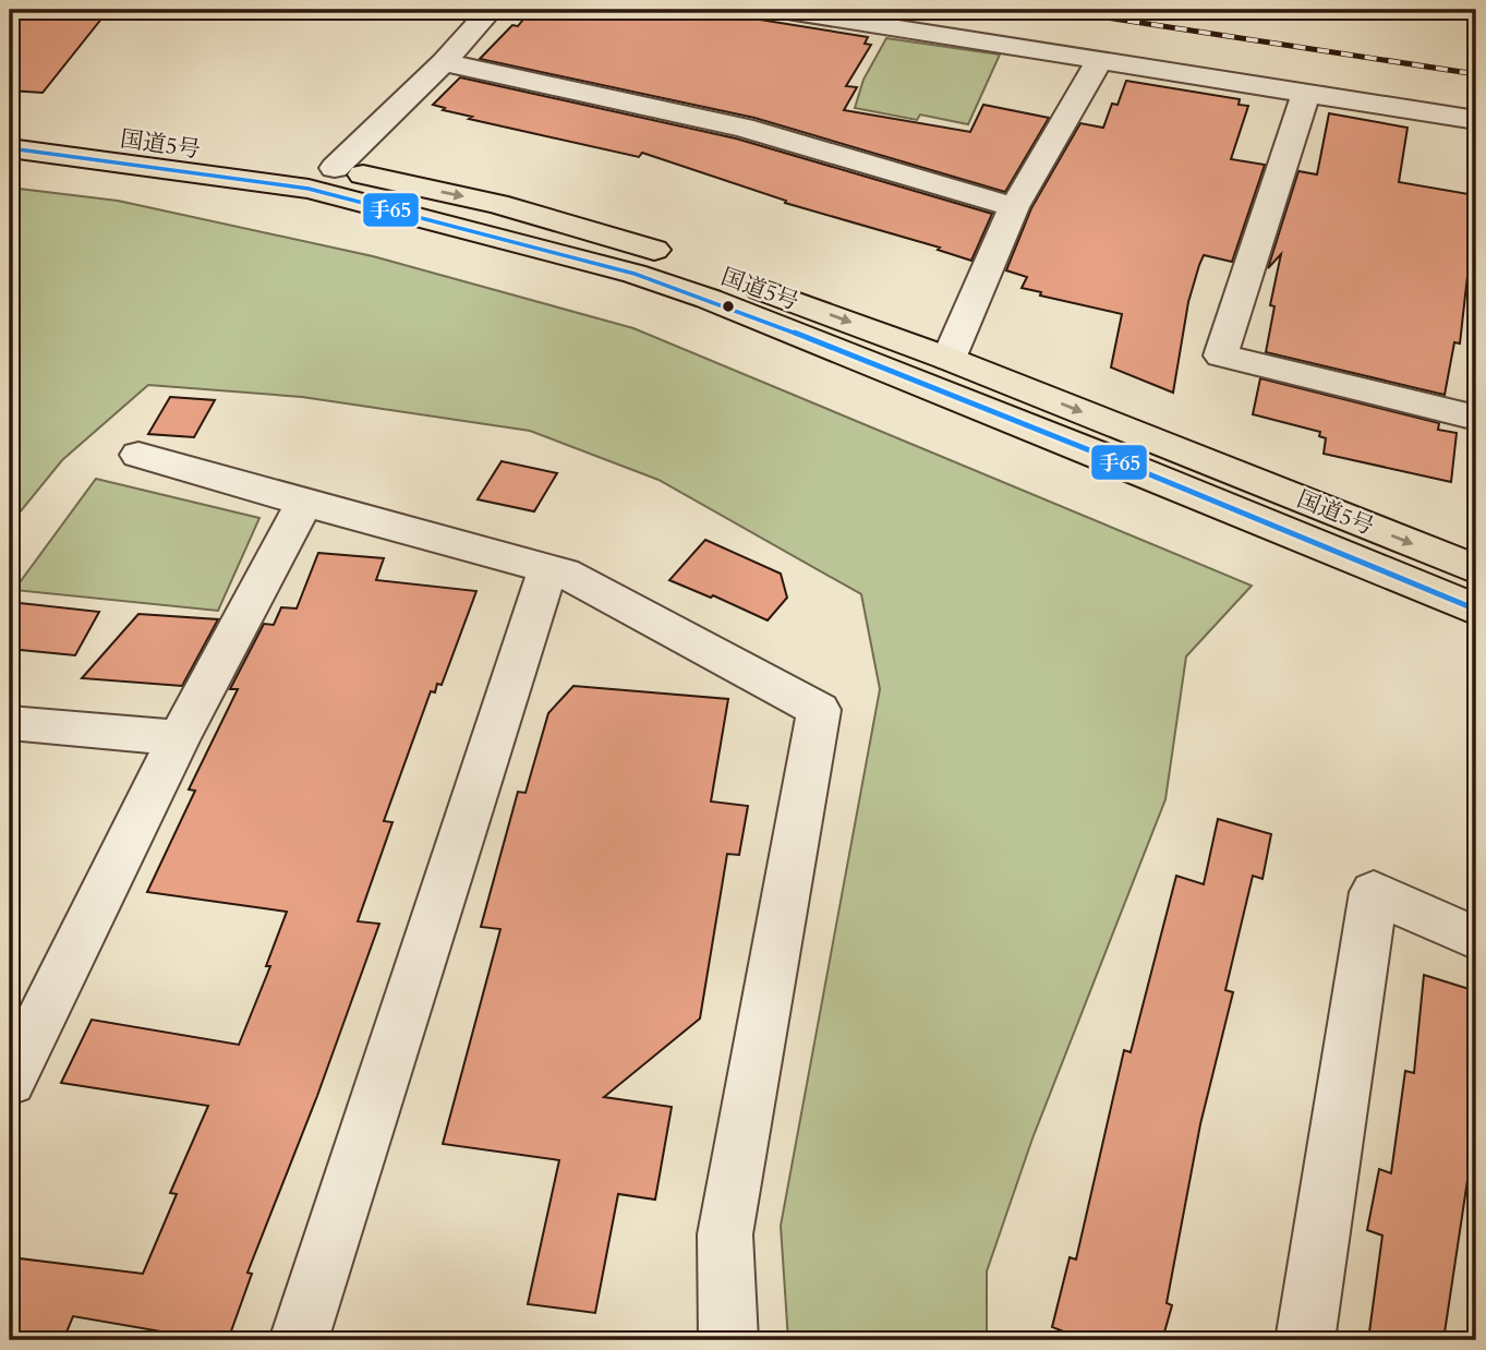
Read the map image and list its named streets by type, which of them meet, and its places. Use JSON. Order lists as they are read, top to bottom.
{
  "streets": {
    "highway": ["国道5号"]
  },
  "lines": ["transit line 手65"]
}
